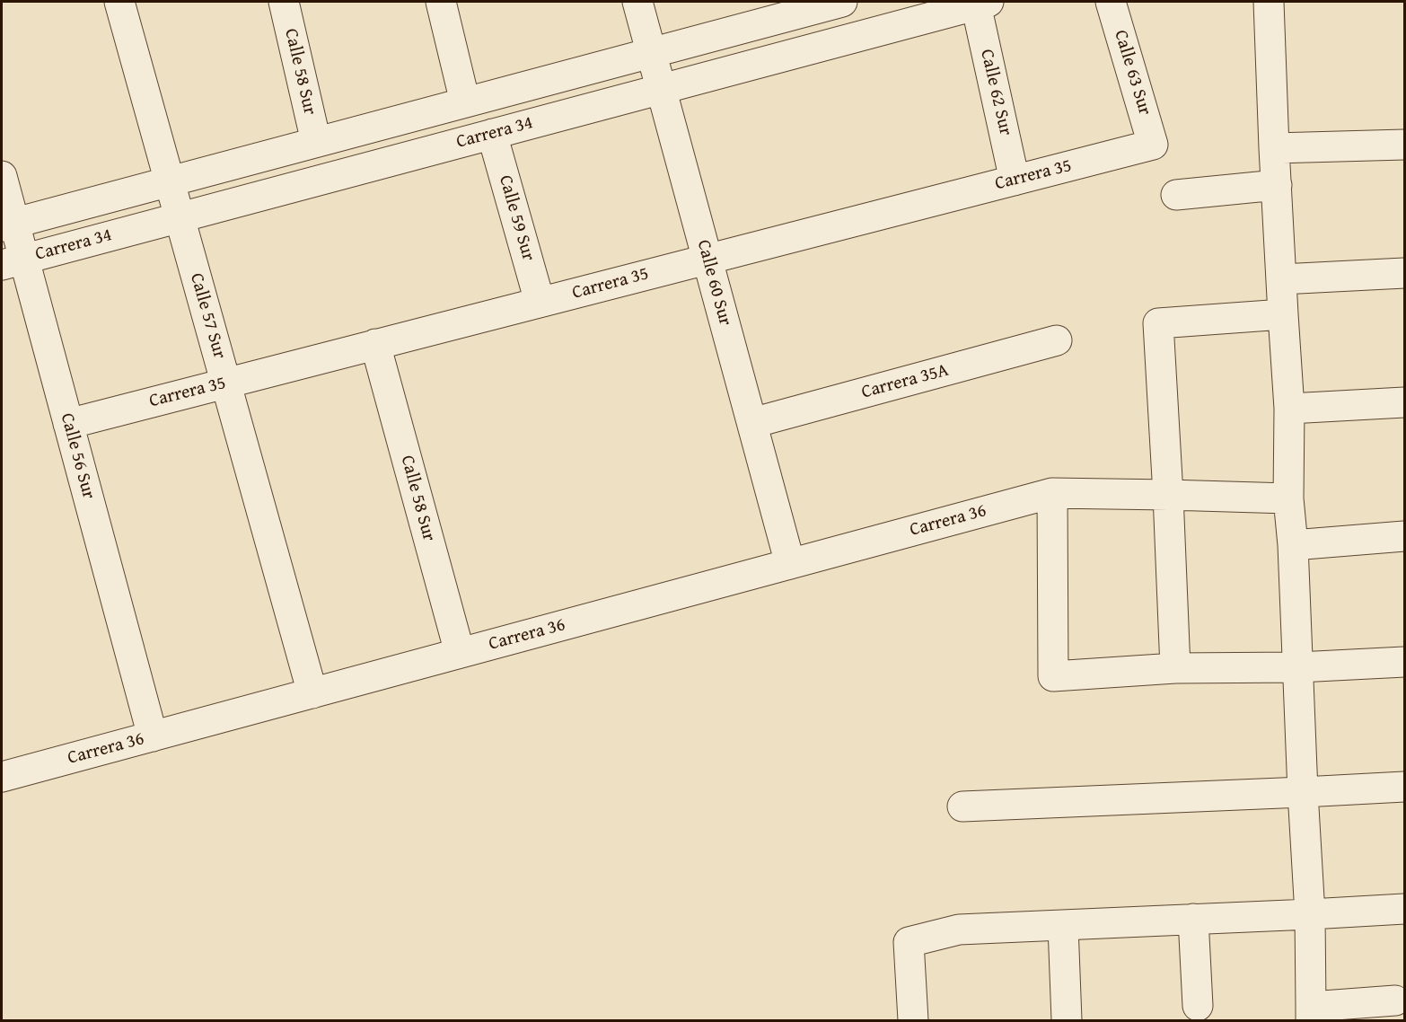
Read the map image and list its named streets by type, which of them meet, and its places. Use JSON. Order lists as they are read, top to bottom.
{
  "streets": {
    "street": [
      "Calle 58 Sur",
      "Calle 63 Sur",
      "Calle 62 Sur",
      "Carrera 34",
      "Carrera 35",
      "Calle 59 Sur",
      "Calle 60 Sur",
      "Calle 57 Sur",
      "Carrera 35A",
      "Calle 56 Sur",
      "Carrera 36"
    ]
  },
  "crossings": [
    ["Calle 58 Sur", "Carrera 34"],
    ["Calle 58 Sur", "Carrera 35"],
    ["Calle 58 Sur", "Carrera 36"],
    ["Calle 63 Sur", "Carrera 35"],
    ["Calle 62 Sur", "Carrera 34"],
    ["Calle 62 Sur", "Carrera 35"],
    ["Carrera 34", "Calle 59 Sur"],
    ["Carrera 34", "Calle 60 Sur"],
    ["Carrera 34", "Calle 57 Sur"],
    ["Carrera 34", "Calle 56 Sur"],
    ["Carrera 35", "Calle 59 Sur"],
    ["Carrera 35", "Calle 60 Sur"],
    ["Carrera 35", "Calle 57 Sur"],
    ["Carrera 35", "Calle 56 Sur"],
    ["Calle 60 Sur", "Carrera 35A"],
    ["Calle 60 Sur", "Carrera 36"],
    ["Calle 57 Sur", "Carrera 36"],
    ["Calle 56 Sur", "Carrera 36"]
  ]
}
